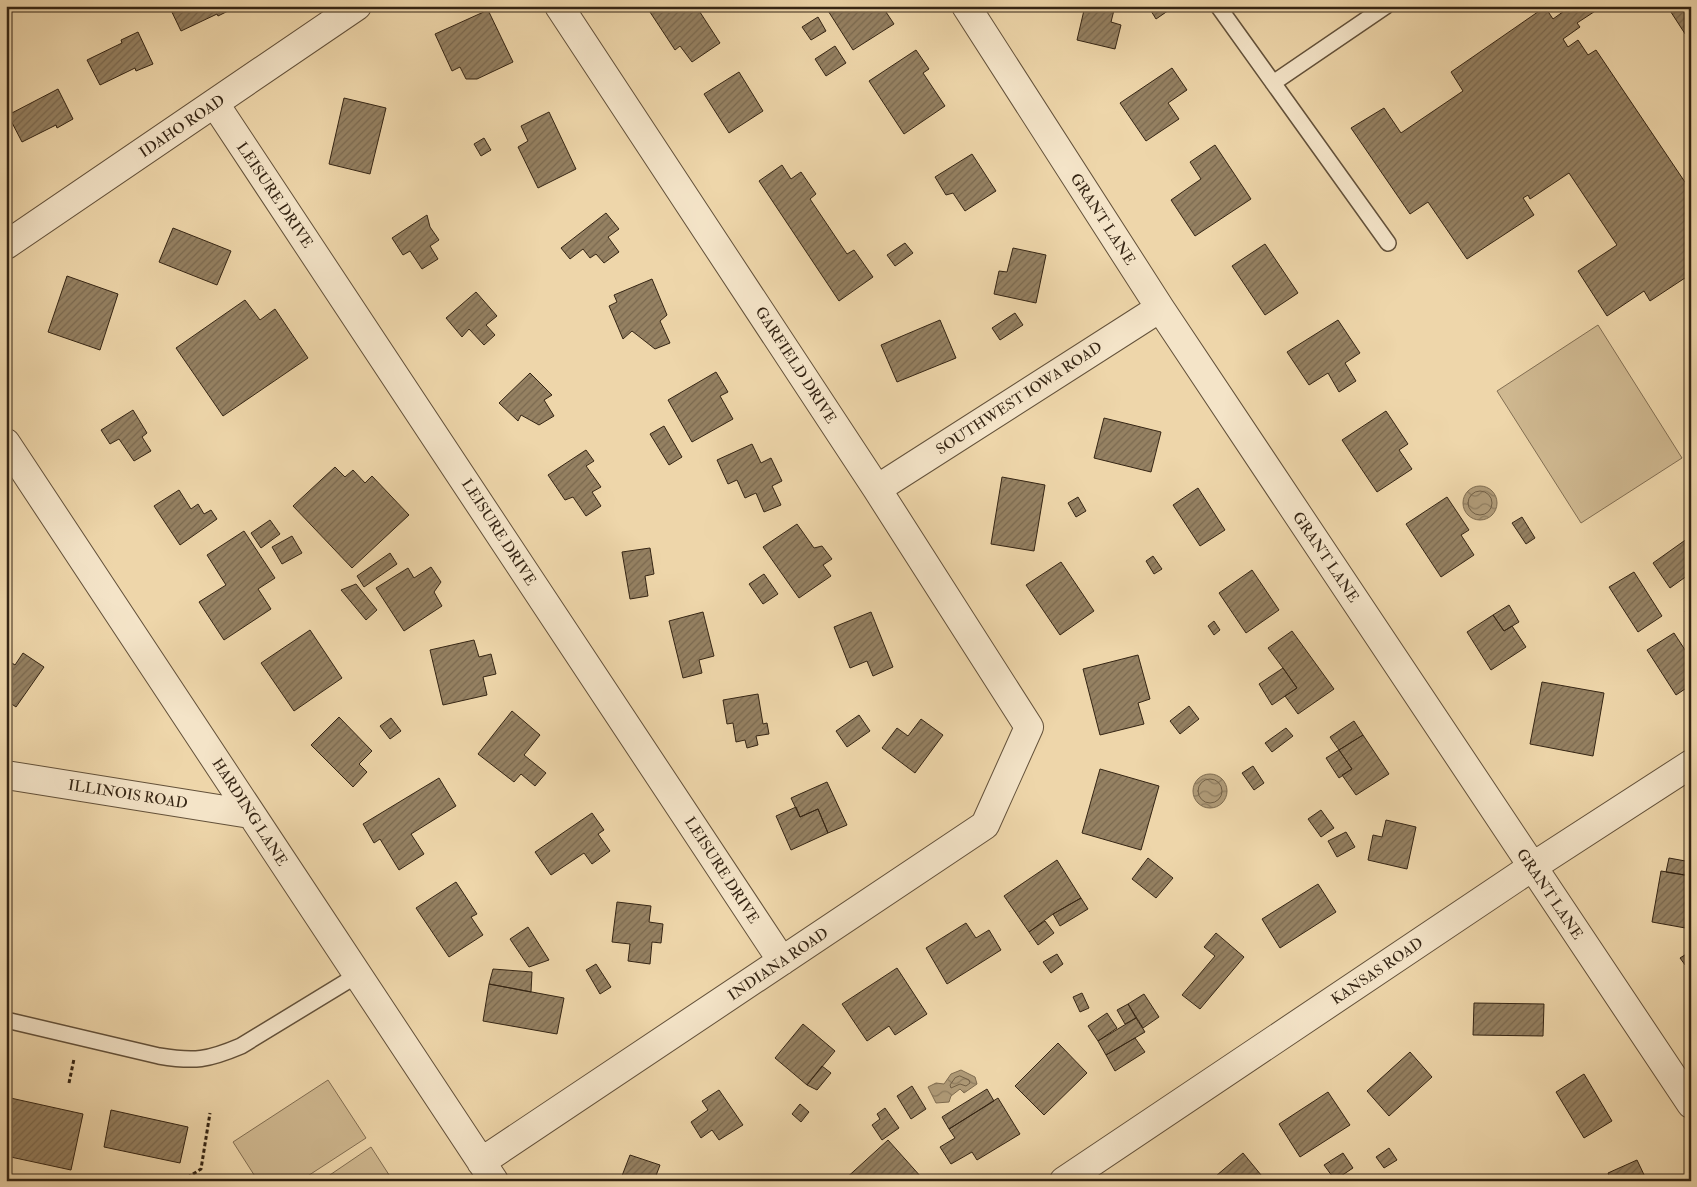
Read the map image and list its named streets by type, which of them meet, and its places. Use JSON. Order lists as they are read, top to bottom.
{
  "streets": {
    "street": [
      "IDAHO ROAD",
      "LEISURE DRIVE",
      "GRANT LANE",
      "GARFIELD DRIVE",
      "SOUTHWEST IOWA ROAD",
      "ILLINOIS ROAD",
      "HARDING LANE",
      "INDIANA ROAD",
      "KANSAS ROAD"
    ]
  },
  "crossings": [
    ["IDAHO ROAD", "LEISURE DRIVE"],
    ["LEISURE DRIVE", "INDIANA ROAD"],
    ["GRANT LANE", "SOUTHWEST IOWA ROAD"],
    ["GRANT LANE", "KANSAS ROAD"],
    ["GARFIELD DRIVE", "SOUTHWEST IOWA ROAD"],
    ["GARFIELD DRIVE", "INDIANA ROAD"],
    ["ILLINOIS ROAD", "HARDING LANE"],
    ["HARDING LANE", "INDIANA ROAD"]
  ]
}
